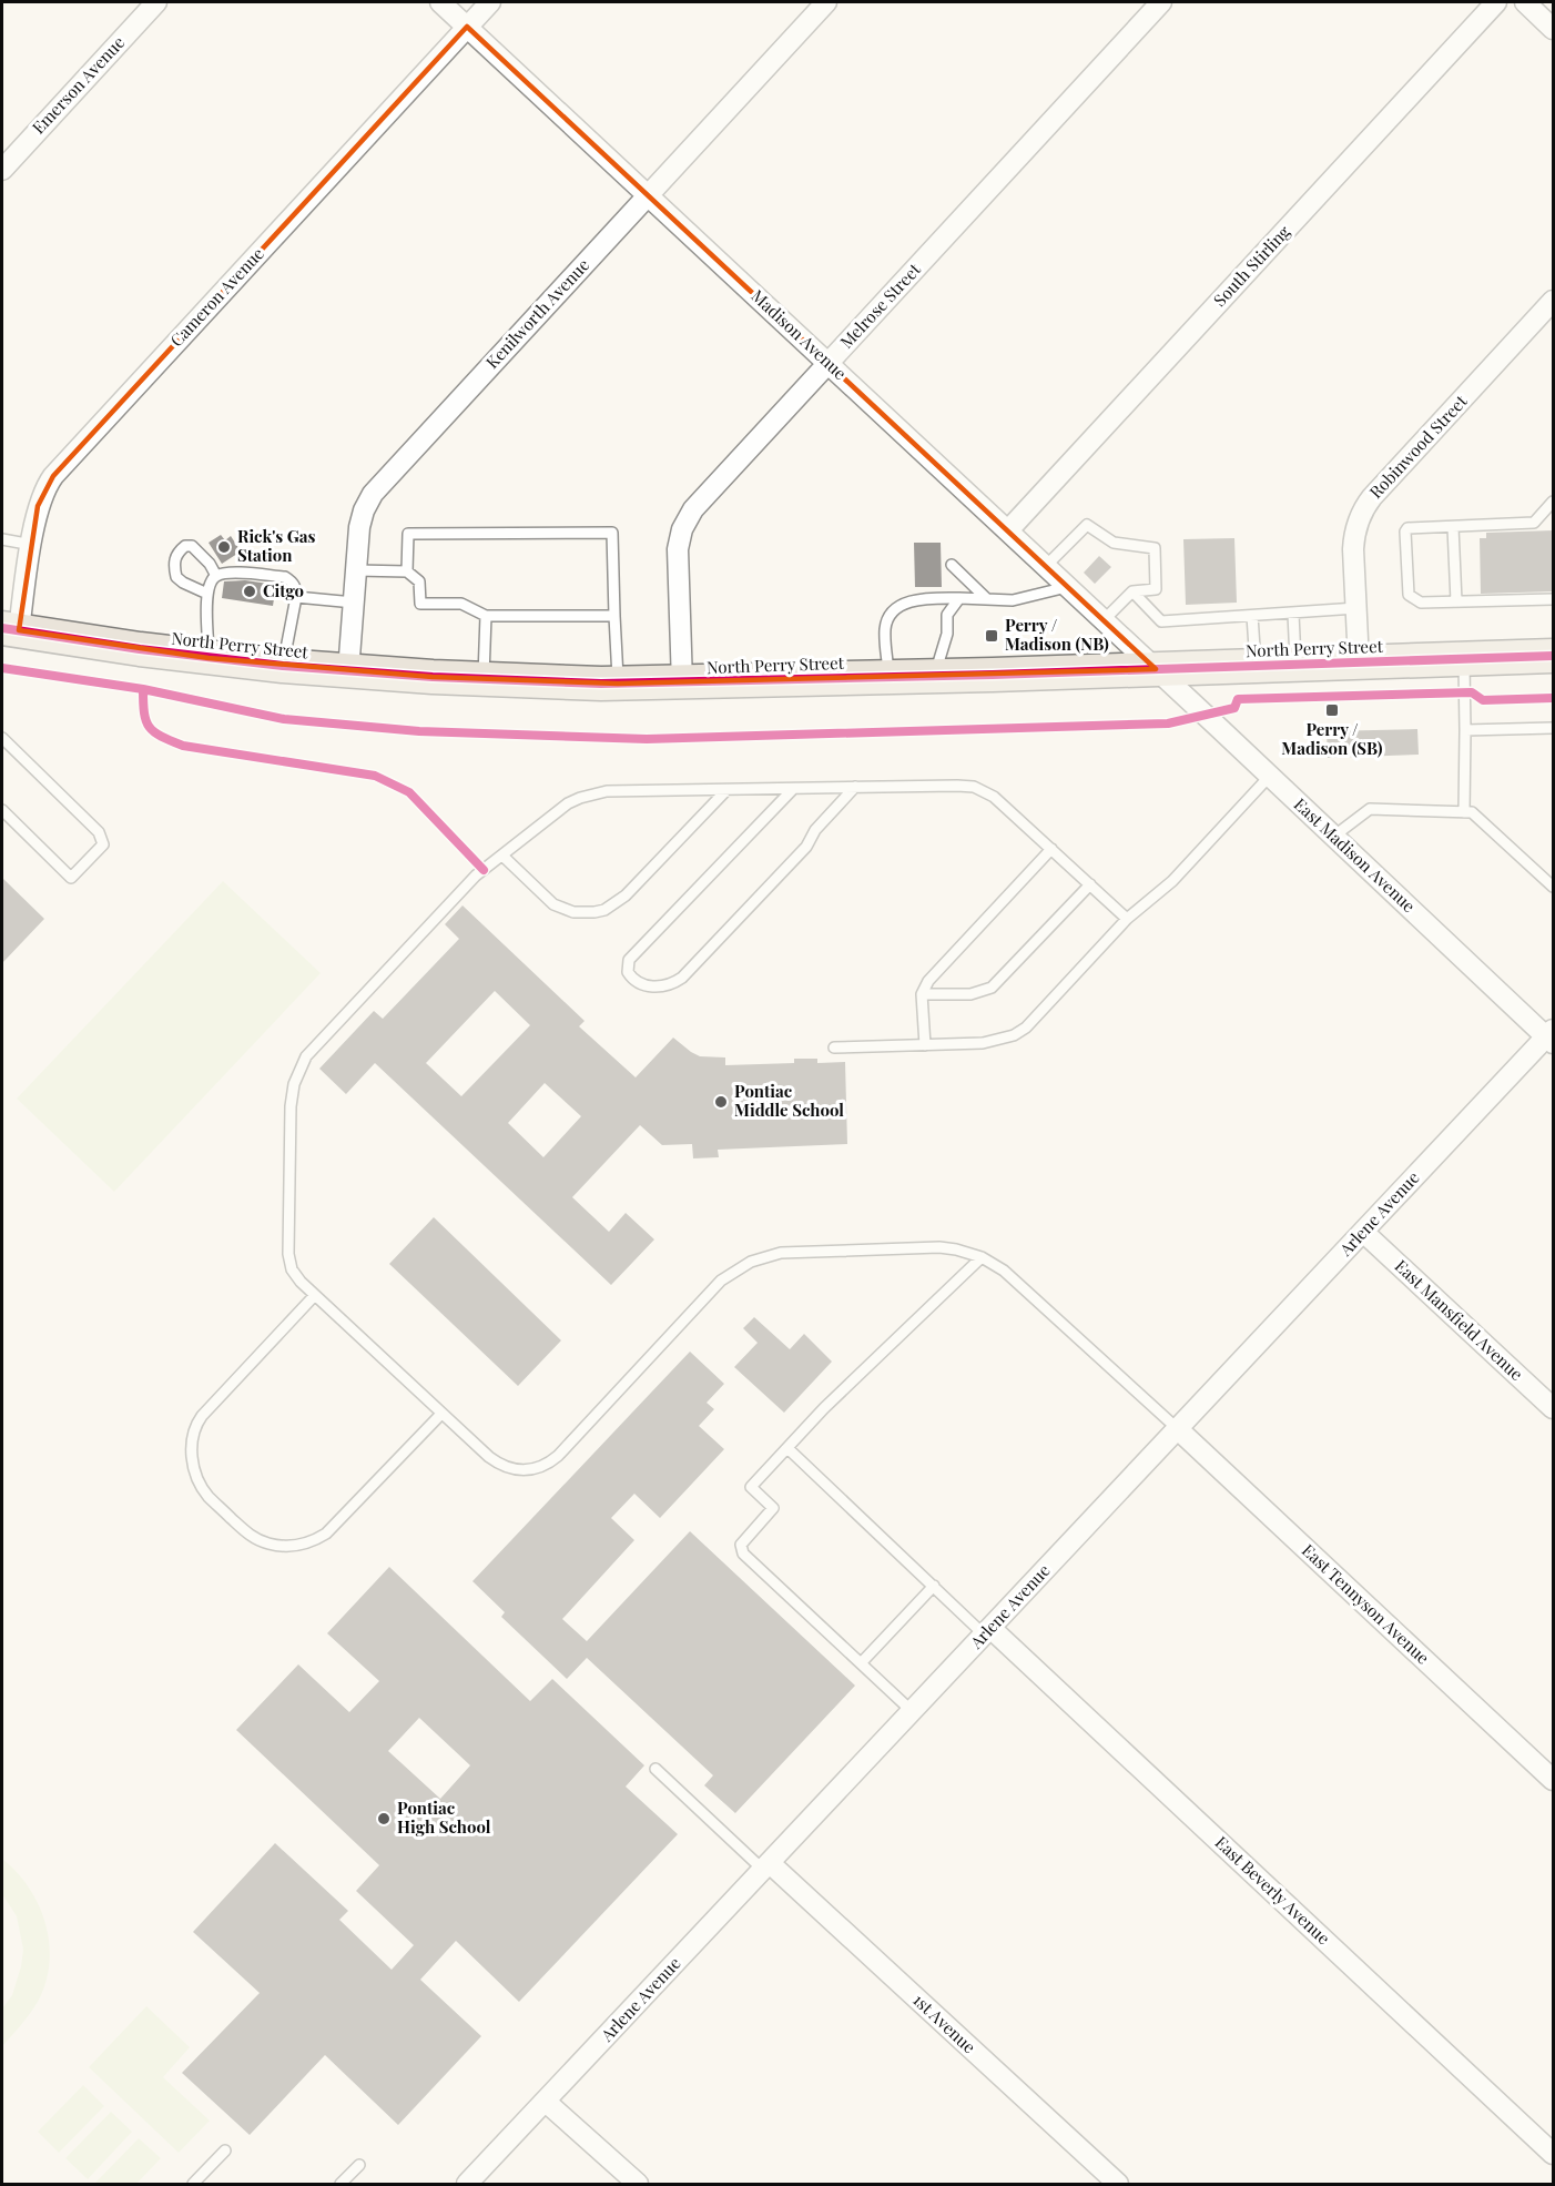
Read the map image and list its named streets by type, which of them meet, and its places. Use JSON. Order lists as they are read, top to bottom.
{
  "streets": {
    "main road": ["North Perry Street"],
    "street": [
      "Emerson Avenue",
      "South Stirling",
      "Cameron Avenue",
      "Melrose Street",
      "Kenilworth Avenue",
      "Madison Avenue",
      "Robinwood Street",
      "East Madison Avenue",
      "Arlene Avenue",
      "East Mansfield Avenue",
      "East Tennyson Avenue",
      "East Beverly Avenue",
      "1st Avenue"
    ]
  },
  "crossings": [
    ["South Stirling", "Madison Avenue"],
    ["Cameron Avenue", "Madison Avenue"],
    ["Cameron Avenue", "North Perry Street"],
    ["Melrose Street", "Madison Avenue"],
    ["Melrose Street", "North Perry Street"],
    ["Kenilworth Avenue", "Madison Avenue"],
    ["Kenilworth Avenue", "North Perry Street"],
    ["Madison Avenue", "North Perry Street"],
    ["Madison Avenue", "East Madison Avenue"],
    ["Robinwood Street", "North Perry Street"],
    ["North Perry Street", "East Madison Avenue"],
    ["East Madison Avenue", "Arlene Avenue"],
    ["Arlene Avenue", "East Mansfield Avenue"],
    ["Arlene Avenue", "East Tennyson Avenue"],
    ["Arlene Avenue", "East Beverly Avenue"],
    ["Arlene Avenue", "1st Avenue"]
  ],
  "places": {
    "other": [
      "Rick's Gas Station",
      "Citgo",
      "Pontiac Middle School",
      "Pontiac High School"
    ],
    "transit": ["Perry / Madison (NB)", "Perry / Madison (SB)"]
  }
}
